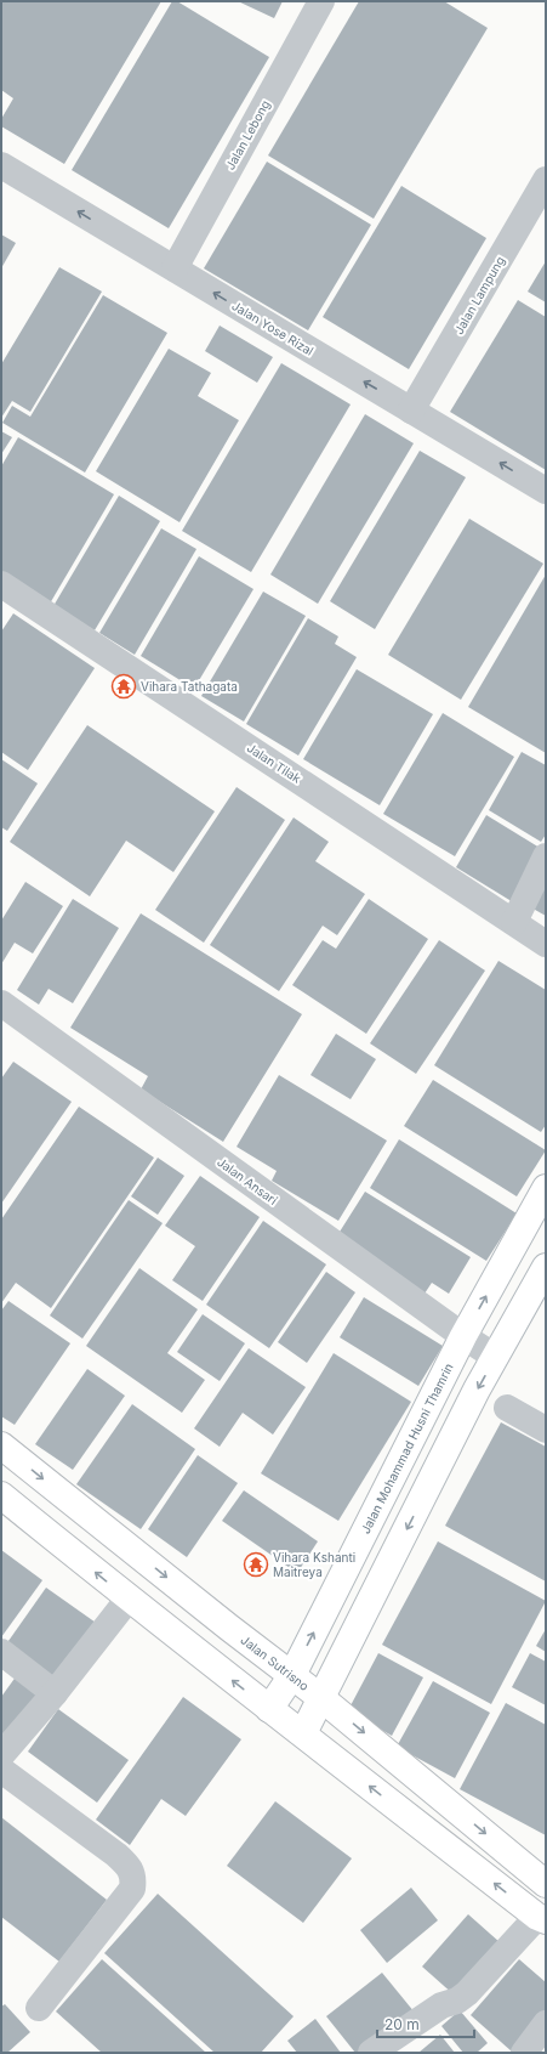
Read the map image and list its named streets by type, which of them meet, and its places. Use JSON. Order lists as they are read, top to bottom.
{
  "streets": {
    "main road": ["Jalan Mohammad Husni Thamrin", "Jalan Sutrisno"],
    "street": [
      "Jalan Lebong",
      "Jalan Lampung",
      "Jalan Yose Rizal",
      "Jalan Tilak",
      "Jalan Ansari"
    ]
  },
  "crossings": [
    ["Jalan Lebong", "Jalan Yose Rizal"],
    ["Jalan Lampung", "Jalan Yose Rizal"],
    ["Jalan Ansari", "Jalan Mohammad Husni Thamrin"],
    ["Jalan Mohammad Husni Thamrin", "Jalan Sutrisno"]
  ],
  "one_way": ["Jalan Yose Rizal"],
  "places": {
    "temple": ["Vihara Tathagata", "Vihara Kshanti Maitreya"]
  },
  "scale_bar": "20 m"
}
